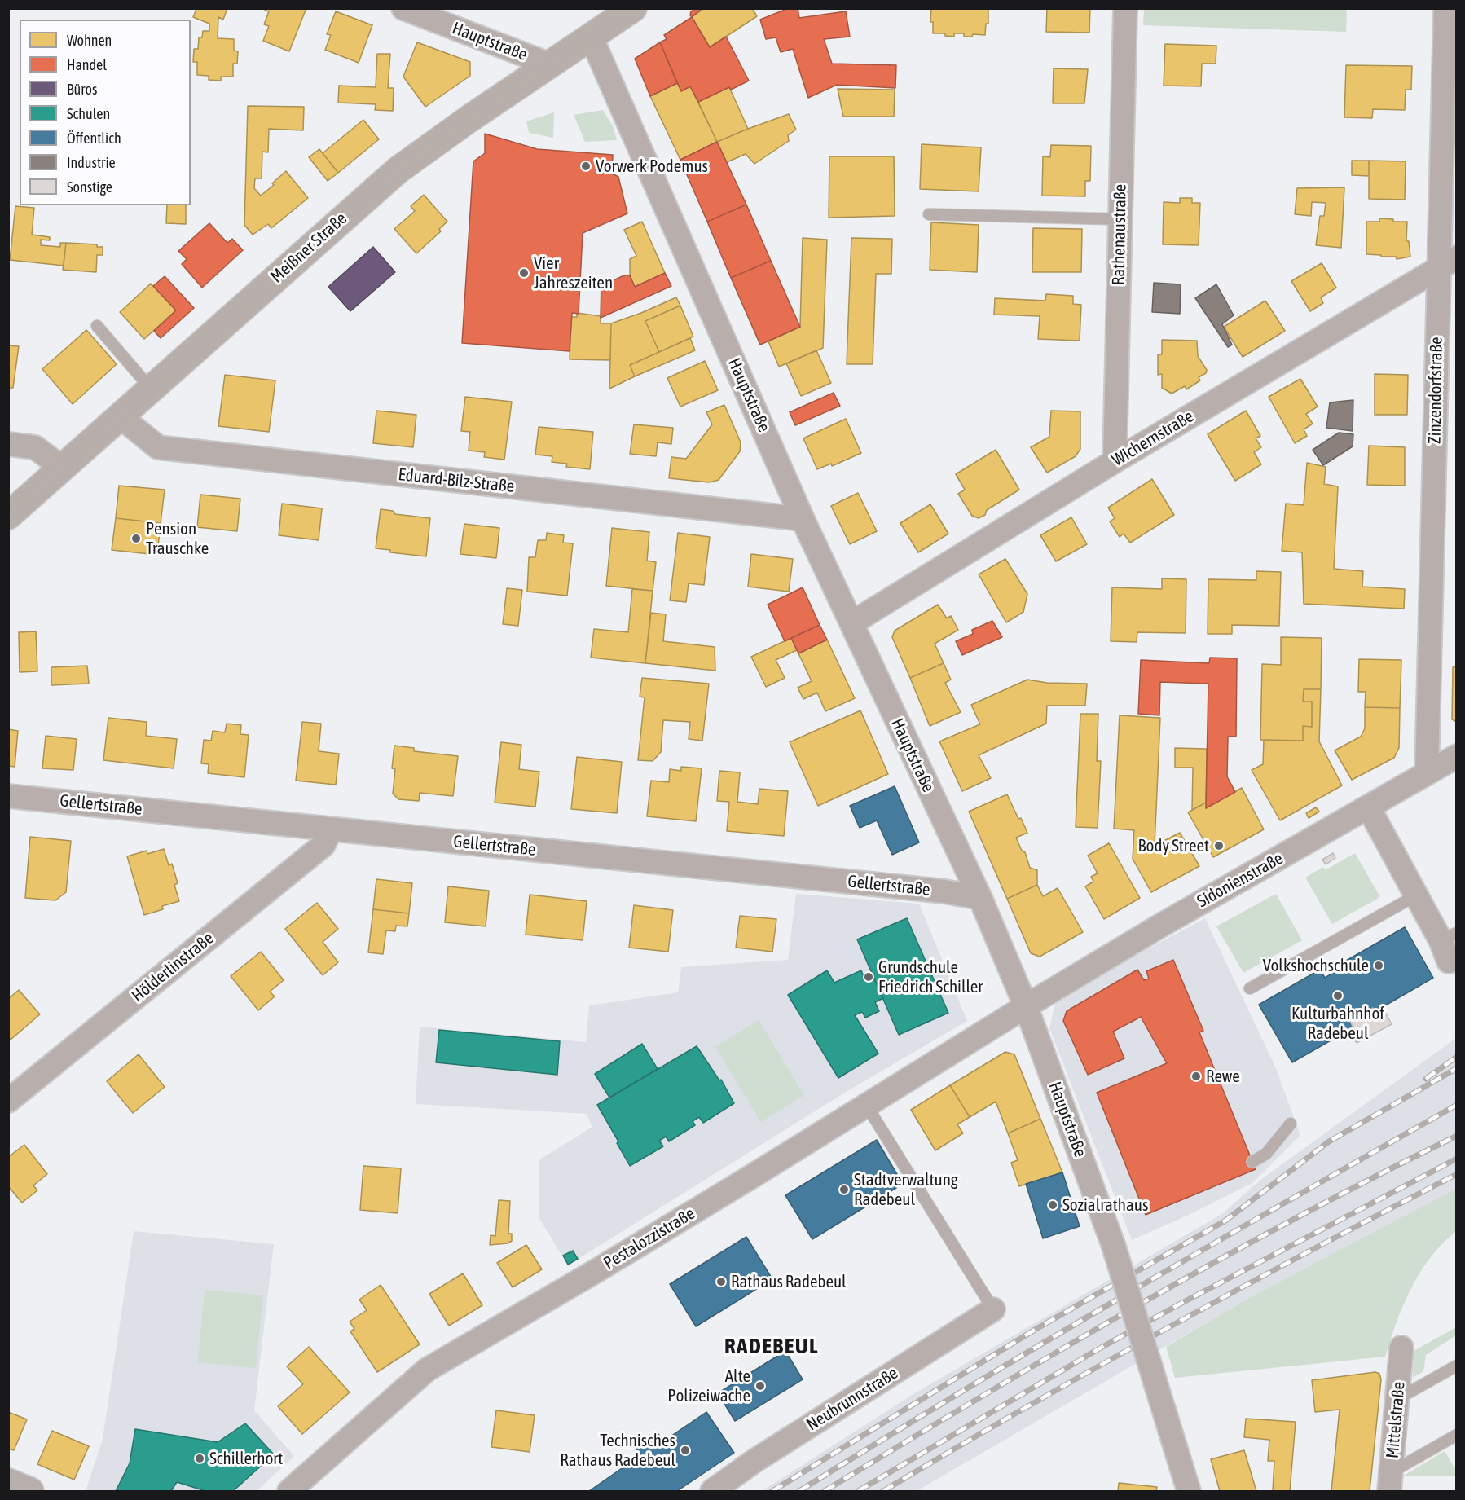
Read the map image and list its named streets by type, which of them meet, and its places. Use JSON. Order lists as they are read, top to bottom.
{
  "streets": {
    "main road": ["Meißner Straße"],
    "street": [
      "Hauptstraße",
      "Rathenaustraße",
      "Zinzendorfstraße",
      "Wichernstraße",
      "Eduard-Bilz-Straße",
      "Gellertstraße",
      "Sidonienstraße",
      "Hölderlinstraße",
      "Pestalozzistraße",
      "Neubrunnstraße",
      "Mittelstraße"
    ]
  },
  "crossings": [
    ["Hauptstraße", "Meißner Straße"],
    ["Hauptstraße", "Wichernstraße"],
    ["Hauptstraße", "Eduard-Bilz-Straße"],
    ["Hauptstraße", "Gellertstraße"],
    ["Hauptstraße", "Sidonienstraße"],
    ["Hauptstraße", "Pestalozzistraße"],
    ["Rathenaustraße", "Wichernstraße"],
    ["Meißner Straße", "Eduard-Bilz-Straße"],
    ["Zinzendorfstraße", "Wichernstraße"],
    ["Zinzendorfstraße", "Sidonienstraße"],
    ["Gellertstraße", "Hölderlinstraße"],
    ["Sidonienstraße", "Pestalozzistraße"]
  ],
  "districts": ["RADEBEUL"],
  "places": [
    "Vorwerk Podemus",
    "Vier Jahreszeiten",
    "Pension Trauschke",
    "Body Street",
    "Volkshochschule",
    "Grundschule Friedrich Schiller",
    "Kulturbahnhof Radebeul",
    "Rewe",
    "Stadtverwaltung Radebeul",
    "Sozialrathaus",
    "Rathaus Radebeul",
    "Alte Polizeiwache",
    "Technisches Rathaus Radebeul",
    "Schillerhort"
  ],
  "legend": [
    "Wohnen",
    "Handel",
    "Büros",
    "Schulen",
    "Öffentlich",
    "Industrie",
    "Sonstige"
  ]
}
